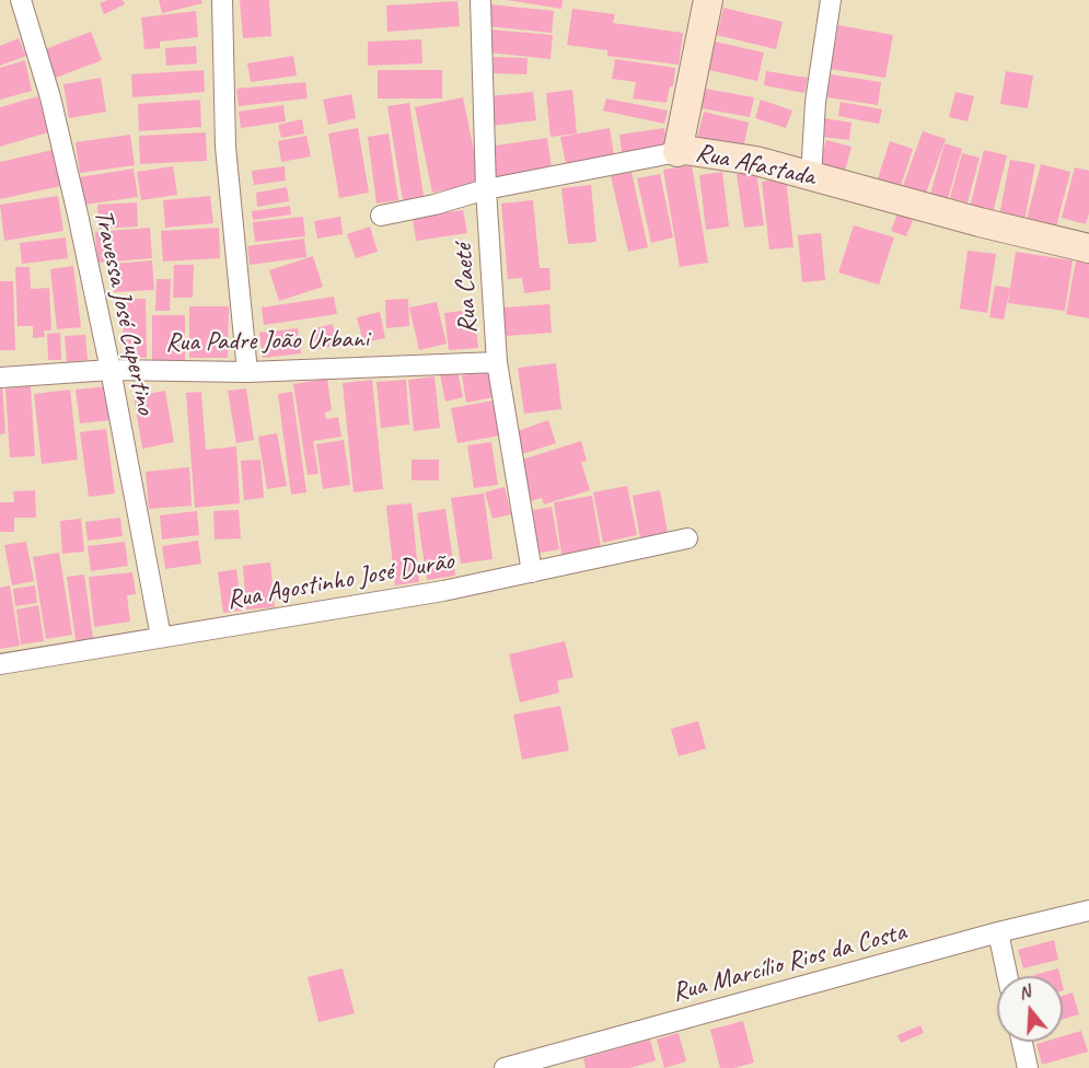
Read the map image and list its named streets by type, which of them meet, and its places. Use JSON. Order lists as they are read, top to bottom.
{
  "streets": {
    "street": [
      "Rua Afastada",
      "Rua Caeté",
      "Travessa José Cupertino",
      "Rua Padre João Urbani",
      "Rua Agostinho José Durão",
      "Rua Marcílio Rios da Costa"
    ]
  },
  "crossings": [
    ["Rua Afastada", "Rua Caeté"],
    ["Rua Caeté", "Rua Padre João Urbani"],
    ["Rua Caeté", "Rua Agostinho José Durão"],
    ["Travessa José Cupertino", "Rua Padre João Urbani"],
    ["Travessa José Cupertino", "Rua Agostinho José Durão"]
  ],
  "north": "top"
}
